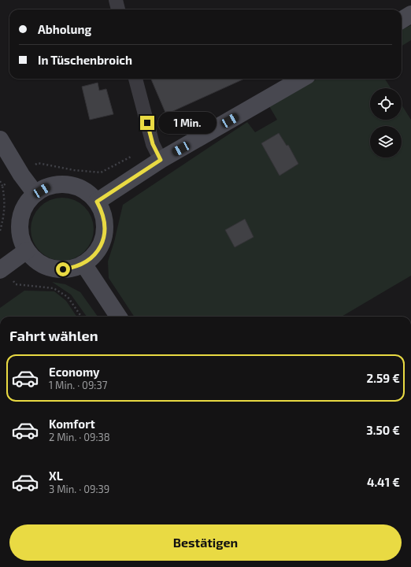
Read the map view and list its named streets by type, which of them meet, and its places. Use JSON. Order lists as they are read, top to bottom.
{
  "page": {
    "banner": ["Abholung", "In Tüschenbroich"],
    "bubble": "1 Min.",
    "heading": "Fahrt wählen",
    "list": [
      {
        "name": "Economy",
        "note": "1 Min. · 09:37",
        "value": "2.59 €"
      },
      {
        "name": "Komfort",
        "note": "2 Min. · 09:38",
        "value": "3.50 €"
      },
      {
        "name": "XL",
        "note": "3 Min. · 09:39",
        "value": "4.41 €"
      }
    ],
    "buttons": "Bestätigen"
  }
}
